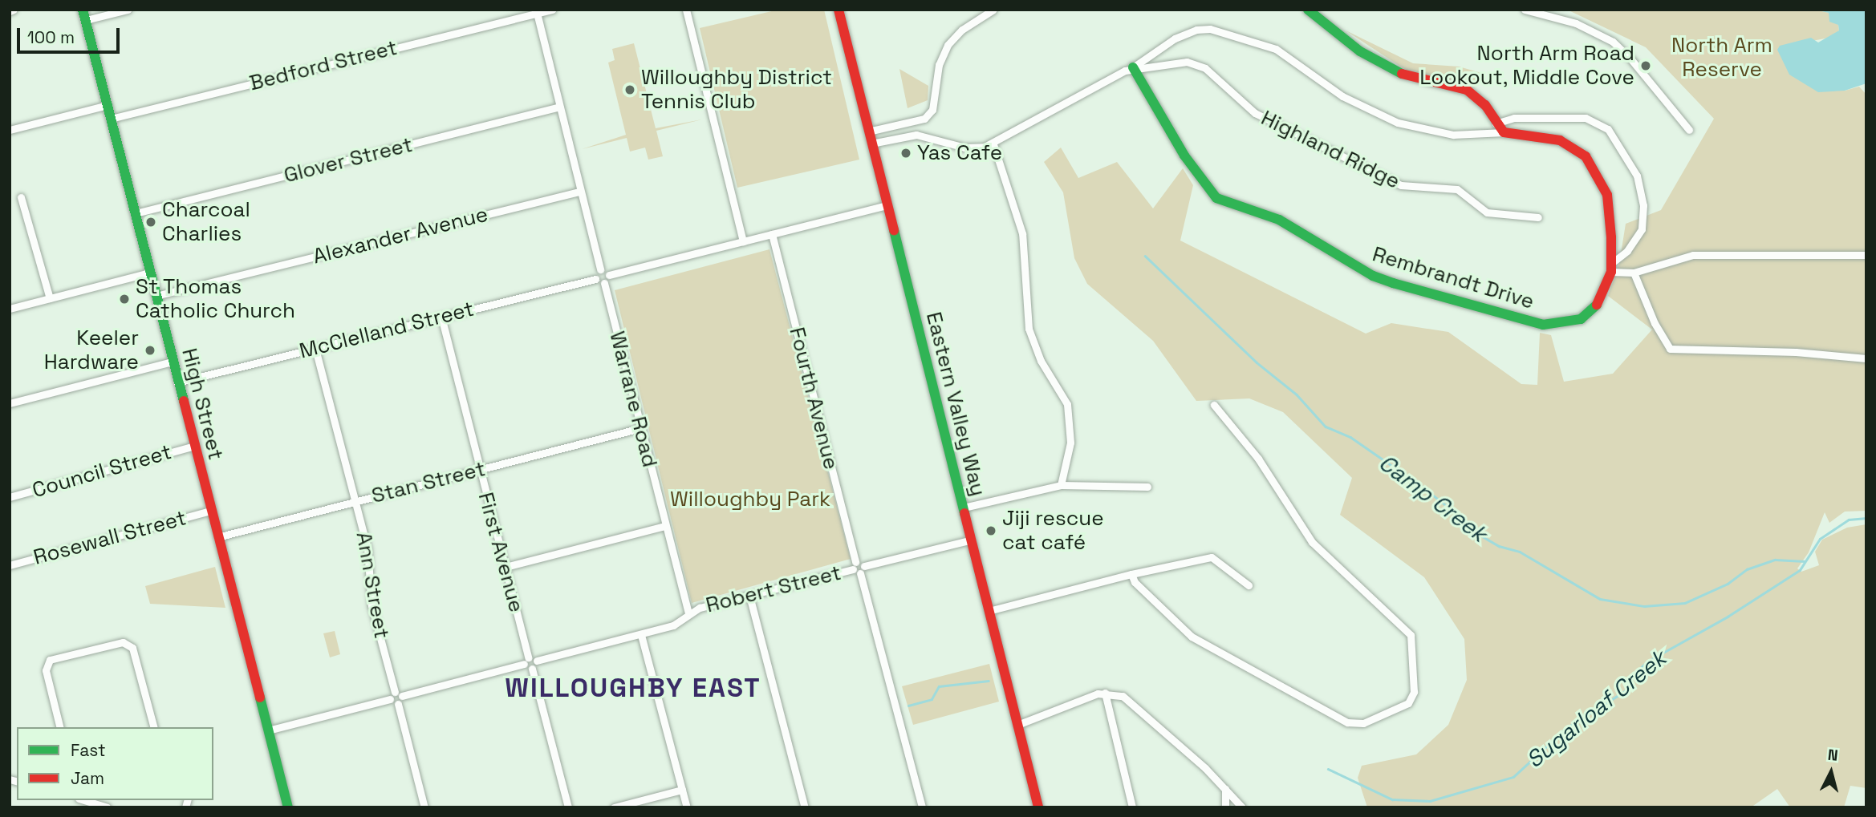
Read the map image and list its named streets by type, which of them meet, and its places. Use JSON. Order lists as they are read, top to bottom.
{
  "streets": {
    "street": [
      "Bedford Street",
      "Highland Ridge",
      "Glover Street",
      "Alexander Avenue",
      "Rembrandt Drive",
      "McClelland Street",
      "Fourth Avenue",
      "Warrane Road",
      "High Street",
      "Eastern Valley Way",
      "Council Street",
      "Stan Street",
      "Rosewall Street",
      "First Avenue",
      "Ann Street",
      "Robert Street"
    ]
  },
  "crossings": [
    ["Bedford Street", "High Street"],
    ["Highland Ridge", "Rembrandt Drive"],
    ["Glover Street", "High Street"],
    ["Alexander Avenue", "High Street"],
    ["McClelland Street", "High Street"],
    ["McClelland Street", "First Avenue"],
    ["McClelland Street", "Ann Street"],
    ["Fourth Avenue", "Robert Street"],
    ["Warrane Road", "Stan Street"],
    ["Warrane Road", "Robert Street"],
    ["High Street", "Council Street"],
    ["High Street", "Stan Street"],
    ["High Street", "Rosewall Street"],
    ["Eastern Valley Way", "Robert Street"],
    ["Stan Street", "First Avenue"],
    ["Stan Street", "Ann Street"]
  ],
  "districts": ["WILLOUGHBY EAST"],
  "water": ["Camp Creek", "Sugarloaf Creek"],
  "parks": ["North Arm Reserve", "Willoughby Park"],
  "places": [
    "North Arm Road Lookout, Middle Cove",
    "Willoughby District Tennis Club",
    "Yas Cafe",
    "Charcoal Charlies",
    "St Thomas Catholic Church",
    "Keeler Hardware",
    "Jiji rescue cat café"
  ],
  "legend": ["Fast", "Jam"],
  "scale_bar": "100 m",
  "north": "top"
}
